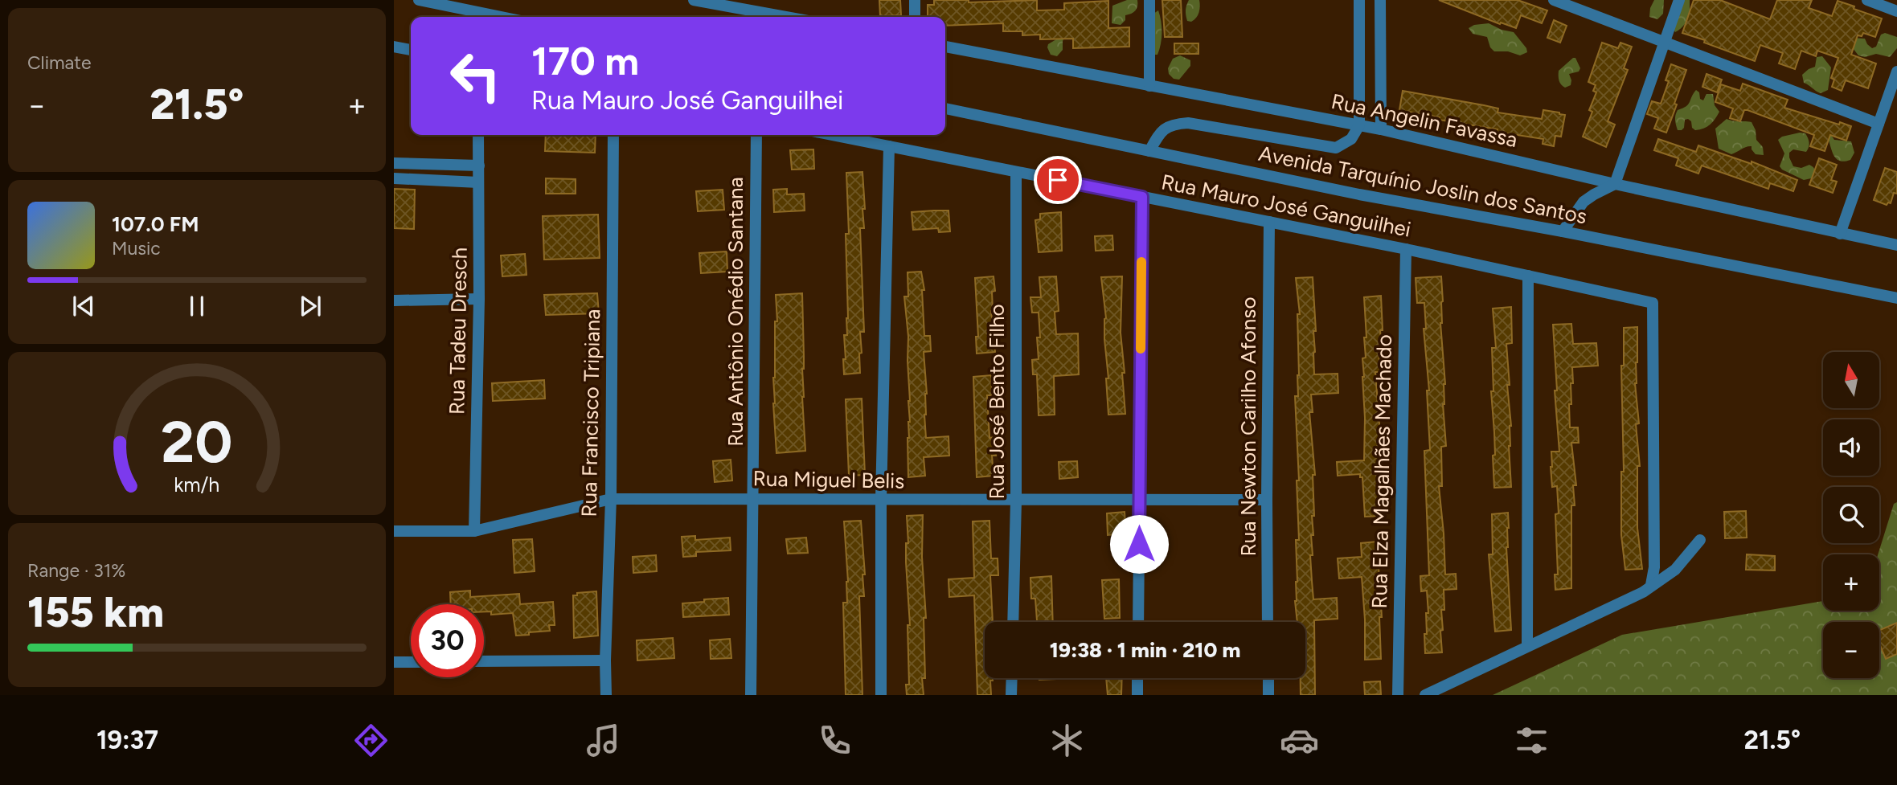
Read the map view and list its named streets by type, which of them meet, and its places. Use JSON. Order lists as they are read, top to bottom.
{
  "streets": {
    "street": [
      "Rua Angelin Favassa",
      "Avenida Tarquínio Joslin dos Santos",
      "Rua Mauro José Ganguilhei",
      "Rua Antônio Onédio Santana",
      "Rua Tadeu Dresch",
      "Rua José Bento Filho",
      "Rua Francisco Tripiana",
      "Rua Newton Carilho Afonso",
      "Rua Elza Magalhães Machado",
      "Rua Miguel Belis"
    ]
  },
  "crossings": [
    ["Rua Mauro José Ganguilhei", "Rua José Bento Filho"],
    ["Rua Mauro José Ganguilhei", "Rua Newton Carilho Afonso"],
    ["Rua Mauro José Ganguilhei", "Rua Elza Magalhães Machado"],
    ["Rua Antônio Onédio Santana", "Rua Miguel Belis"],
    ["Rua Tadeu Dresch", "Rua Miguel Belis"],
    ["Rua José Bento Filho", "Rua Miguel Belis"],
    ["Rua Francisco Tripiana", "Rua Miguel Belis"],
    ["Rua Newton Carilho Afonso", "Rua Miguel Belis"]
  ],
  "north": "top",
  "page": {
    "tile": [
      "Climate",
      ["Range · 31%", "155 km"]
    ],
    "turn": ["170 m", "Rua Mauro José Ganguilhei"],
    "heat": ["−", "21.5°", "+"],
    "song": ["107.0 FM", "Music"],
    "map_buttons": ["+", "−"],
    "limit": "30",
    "trip": "19:38 · 1 min · 210 m",
    "tabs": ["19:37", "21.5°"],
    "gauge": ["20", "km/h"]
  }
}
